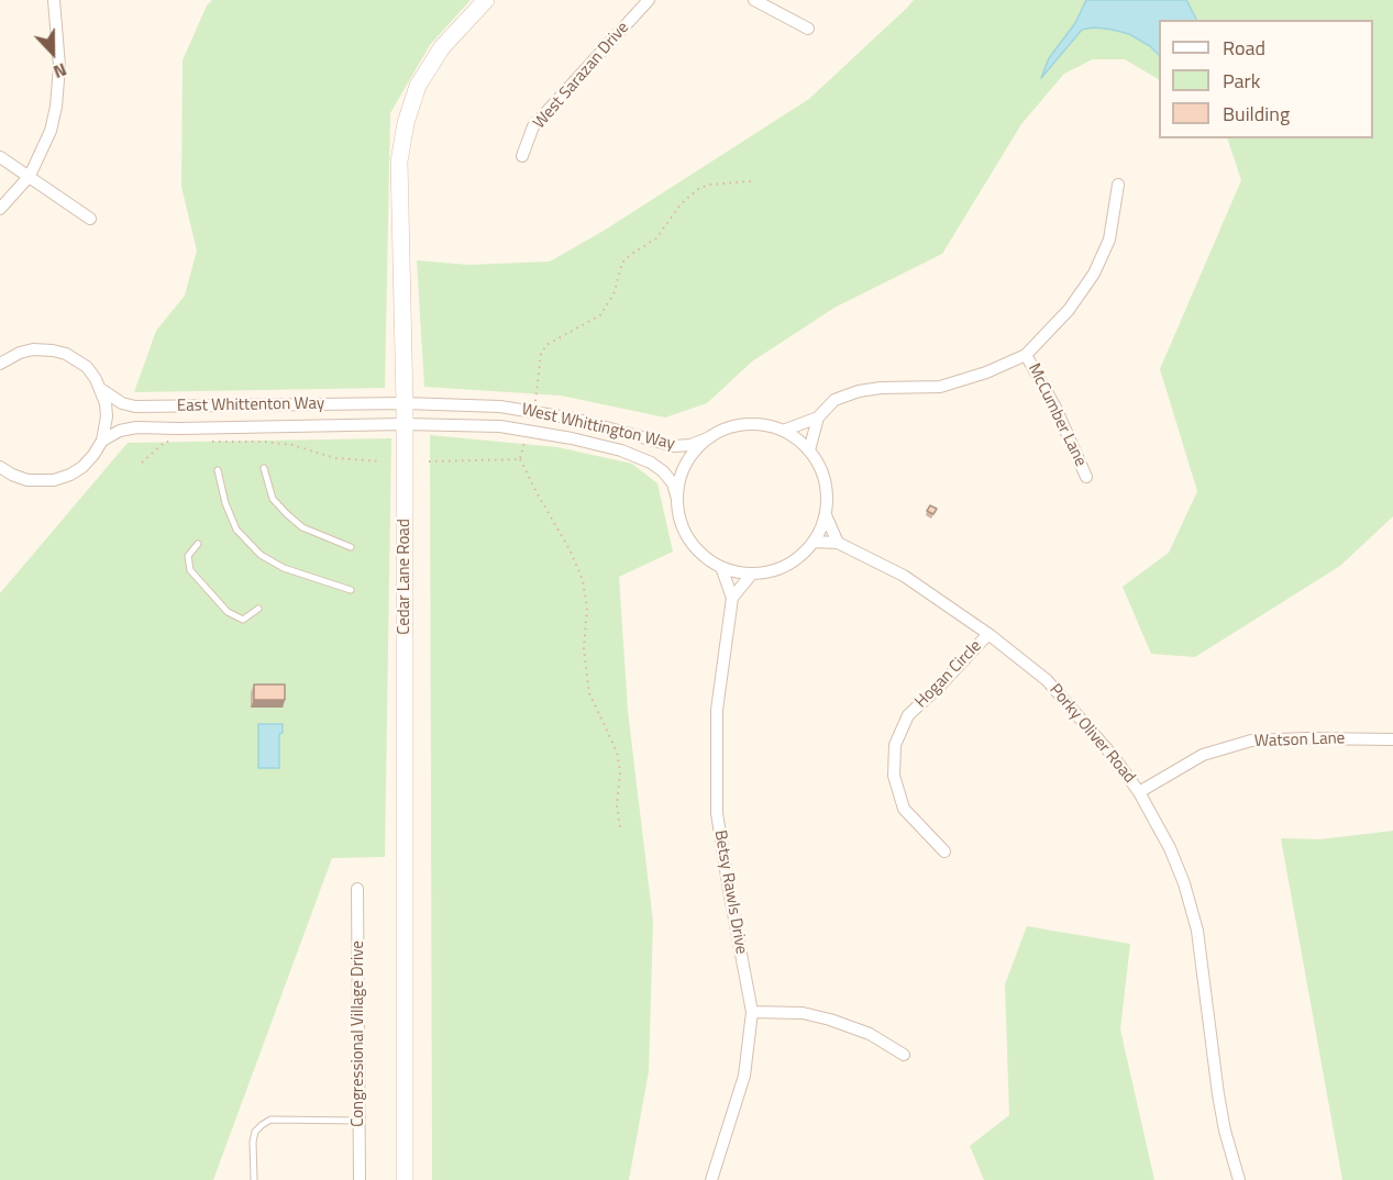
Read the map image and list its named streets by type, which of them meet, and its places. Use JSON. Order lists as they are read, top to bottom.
{
  "streets": {
    "street": [
      "West Sarazan Drive",
      "East Whittenton Way",
      "McCumber Lane",
      "West Whittington Way",
      "Cedar Lane Road",
      "Hogan Circle",
      "Porky Oliver Road",
      "Watson Lane",
      "Betsy Rawls Drive",
      "Congressional Village Drive"
    ]
  },
  "crossings": [
    ["East Whittenton Way", "West Whittington Way"],
    ["East Whittenton Way", "Cedar Lane Road"],
    ["West Whittington Way", "Cedar Lane Road"],
    ["West Whittington Way", "Porky Oliver Road"],
    ["West Whittington Way", "Betsy Rawls Drive"],
    ["Hogan Circle", "Porky Oliver Road"],
    ["Porky Oliver Road", "Watson Lane"],
    ["Porky Oliver Road", "Betsy Rawls Drive"]
  ],
  "legend": ["Road", "Park", "Building"],
  "north": "bottom"
}
